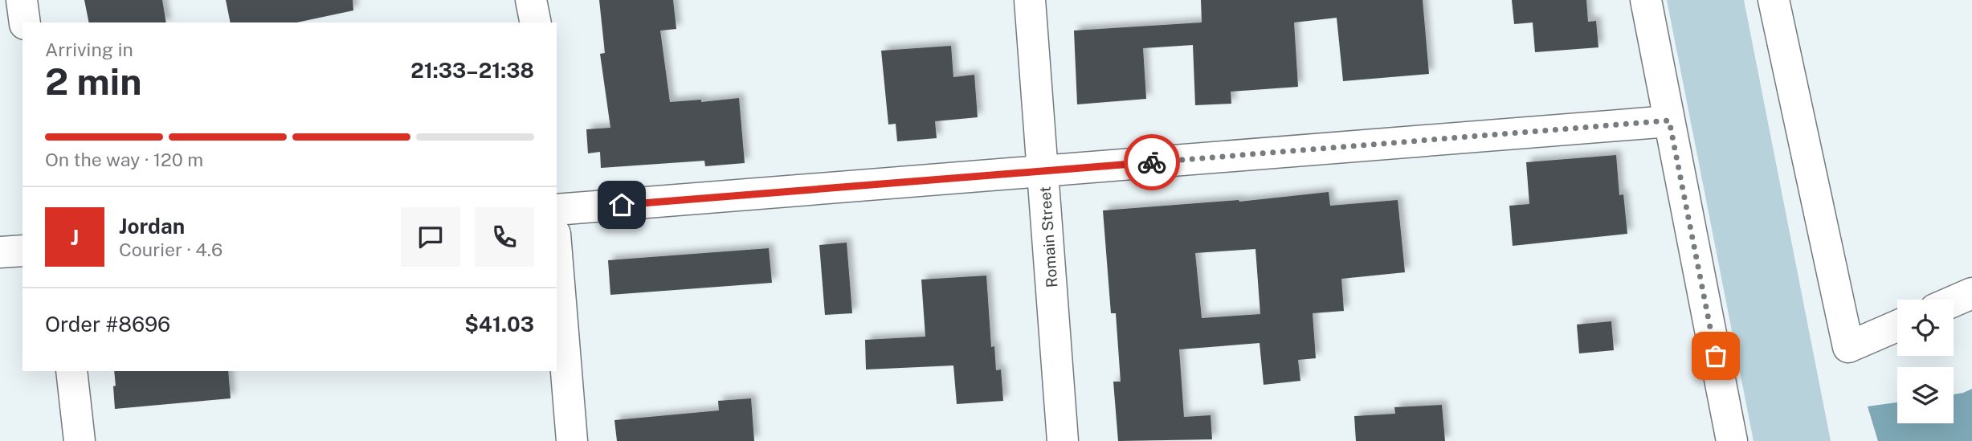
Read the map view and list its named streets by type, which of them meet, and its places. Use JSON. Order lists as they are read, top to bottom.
{
  "streets": {
    "street": ["Romain Street"]
  },
  "page": {
    "heading": ["2 min", "Arriving in", "21:33–21:38"],
    "panel": [
      "Jordan",
      "Courier · 4.6",
      "Order #8696",
      "$41.03"
    ],
    "bar": "On the way · 120 m",
    "round": "J"
  }
}
